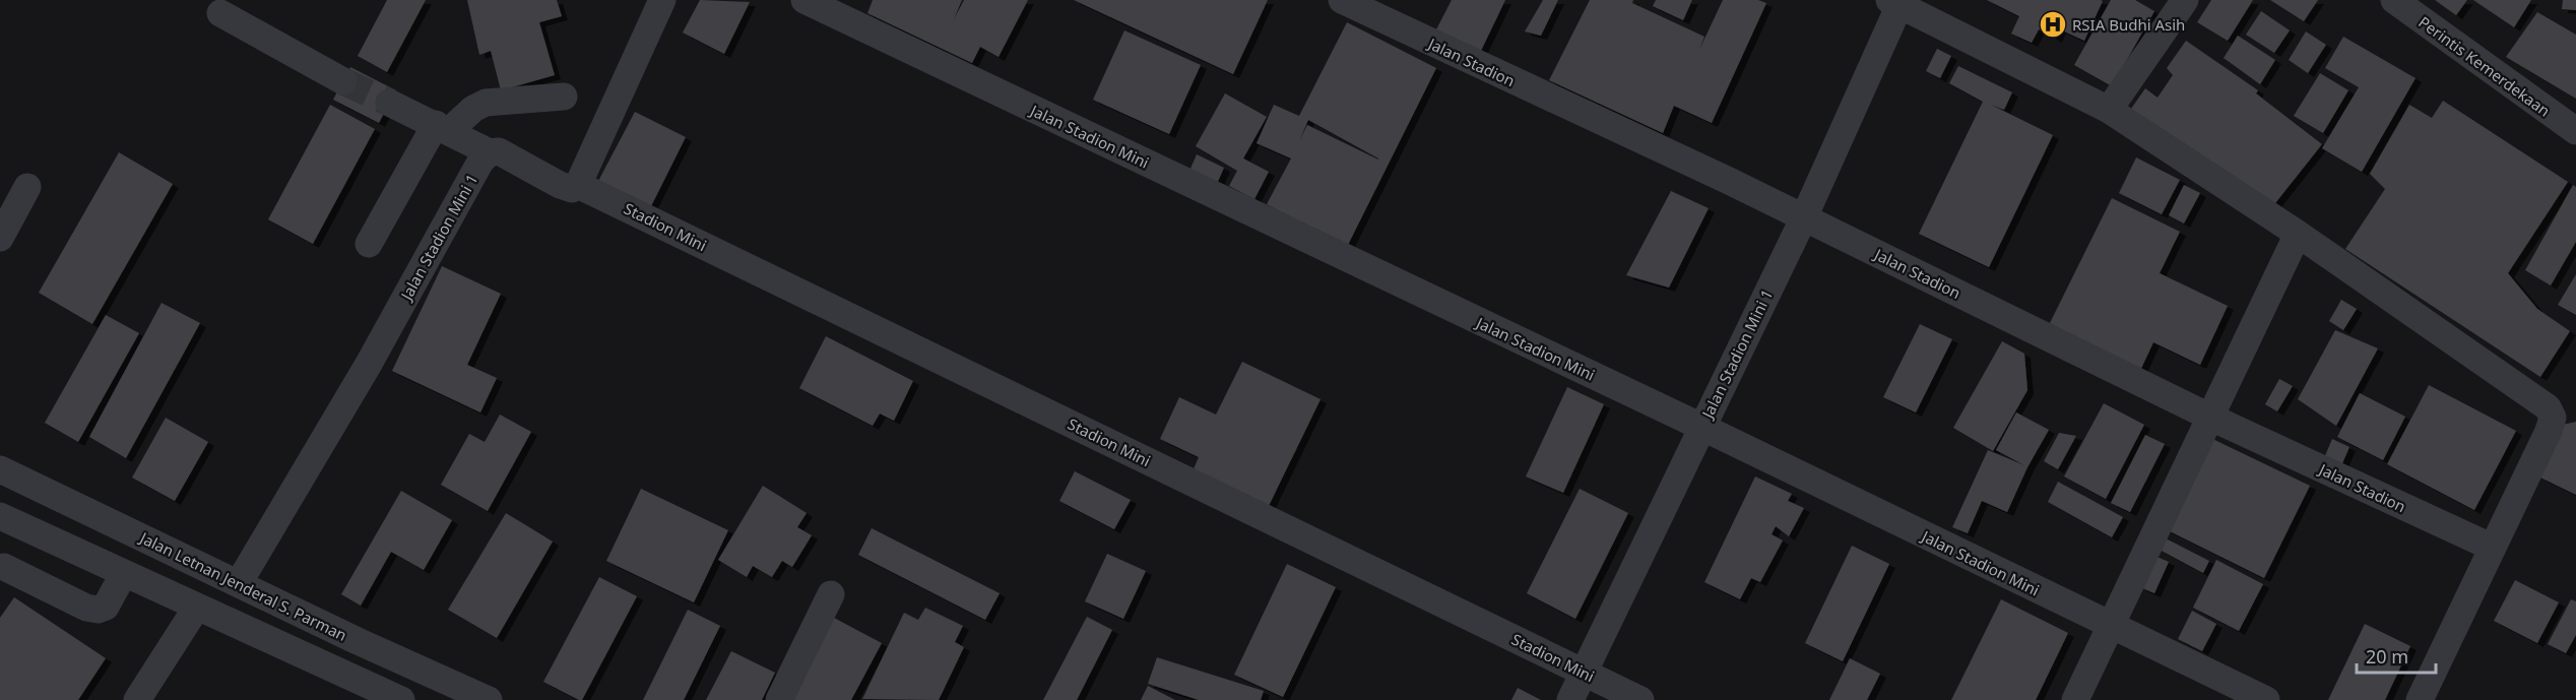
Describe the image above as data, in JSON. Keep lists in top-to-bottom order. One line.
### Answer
{"streets":{"street":["Jalan Stadion","Perintis Kemerdekaan","Jalan Stadion Mini","Stadion Mini","Jalan Stadion Mini 1","Jalan Letnan Jenderal S. Parman"]},"crossings":[["Jalan Stadion","Jalan Stadion Mini 1"],["Jalan Stadion Mini","Jalan Stadion Mini 1"],["Stadion Mini","Jalan Stadion Mini 1"],["Jalan Stadion Mini 1","Jalan Letnan Jenderal S. Parman"]],"places":{"hospital":["RSIA Budhi Asih"]},"scale_bar":"20 m"}
